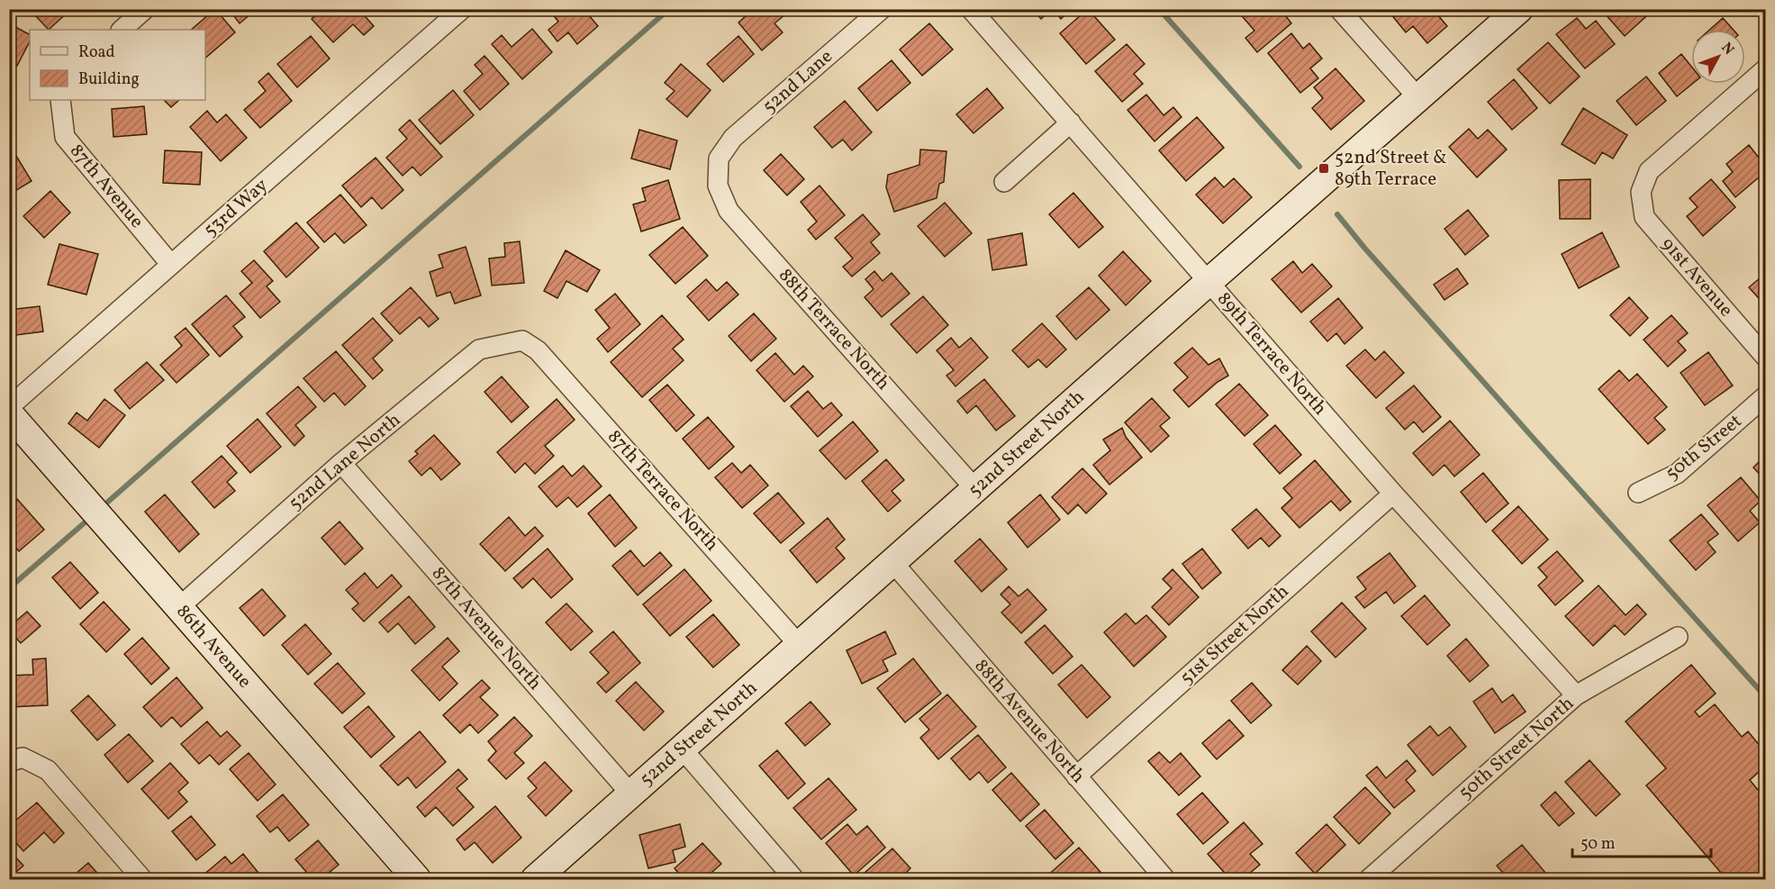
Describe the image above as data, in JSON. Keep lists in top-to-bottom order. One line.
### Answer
{"streets":{"street":["52nd Lane","87th Avenue","53rd Way","91st Avenue","88th Terrace North","89th Terrace North","52nd Street North","50th Street","52nd Lane North","87th Terrace North","87th Avenue North","51st Street North","86th Avenue","88th Avenue North","50th Street North"]},"crossings":[["52nd Lane","88th Terrace North"],["87th Avenue","53rd Way"],["88th Terrace North","52nd Street North"],["89th Terrace North","52nd Street North"],["89th Terrace North","51st Street North"],["89th Terrace North","50th Street North"],["52nd Street North","87th Terrace North"],["52nd Street North","87th Avenue North"],["52nd Street North","88th Avenue North"],["52nd Lane North","87th Terrace North"],["52nd Lane North","87th Avenue North"],["52nd Lane North","86th Avenue"],["51st Street North","88th Avenue North"]],"places":{"transit":["52nd Street & 89th Terrace"]},"legend":["Road","Building"],"scale_bar":"50 m","north":"top right"}
